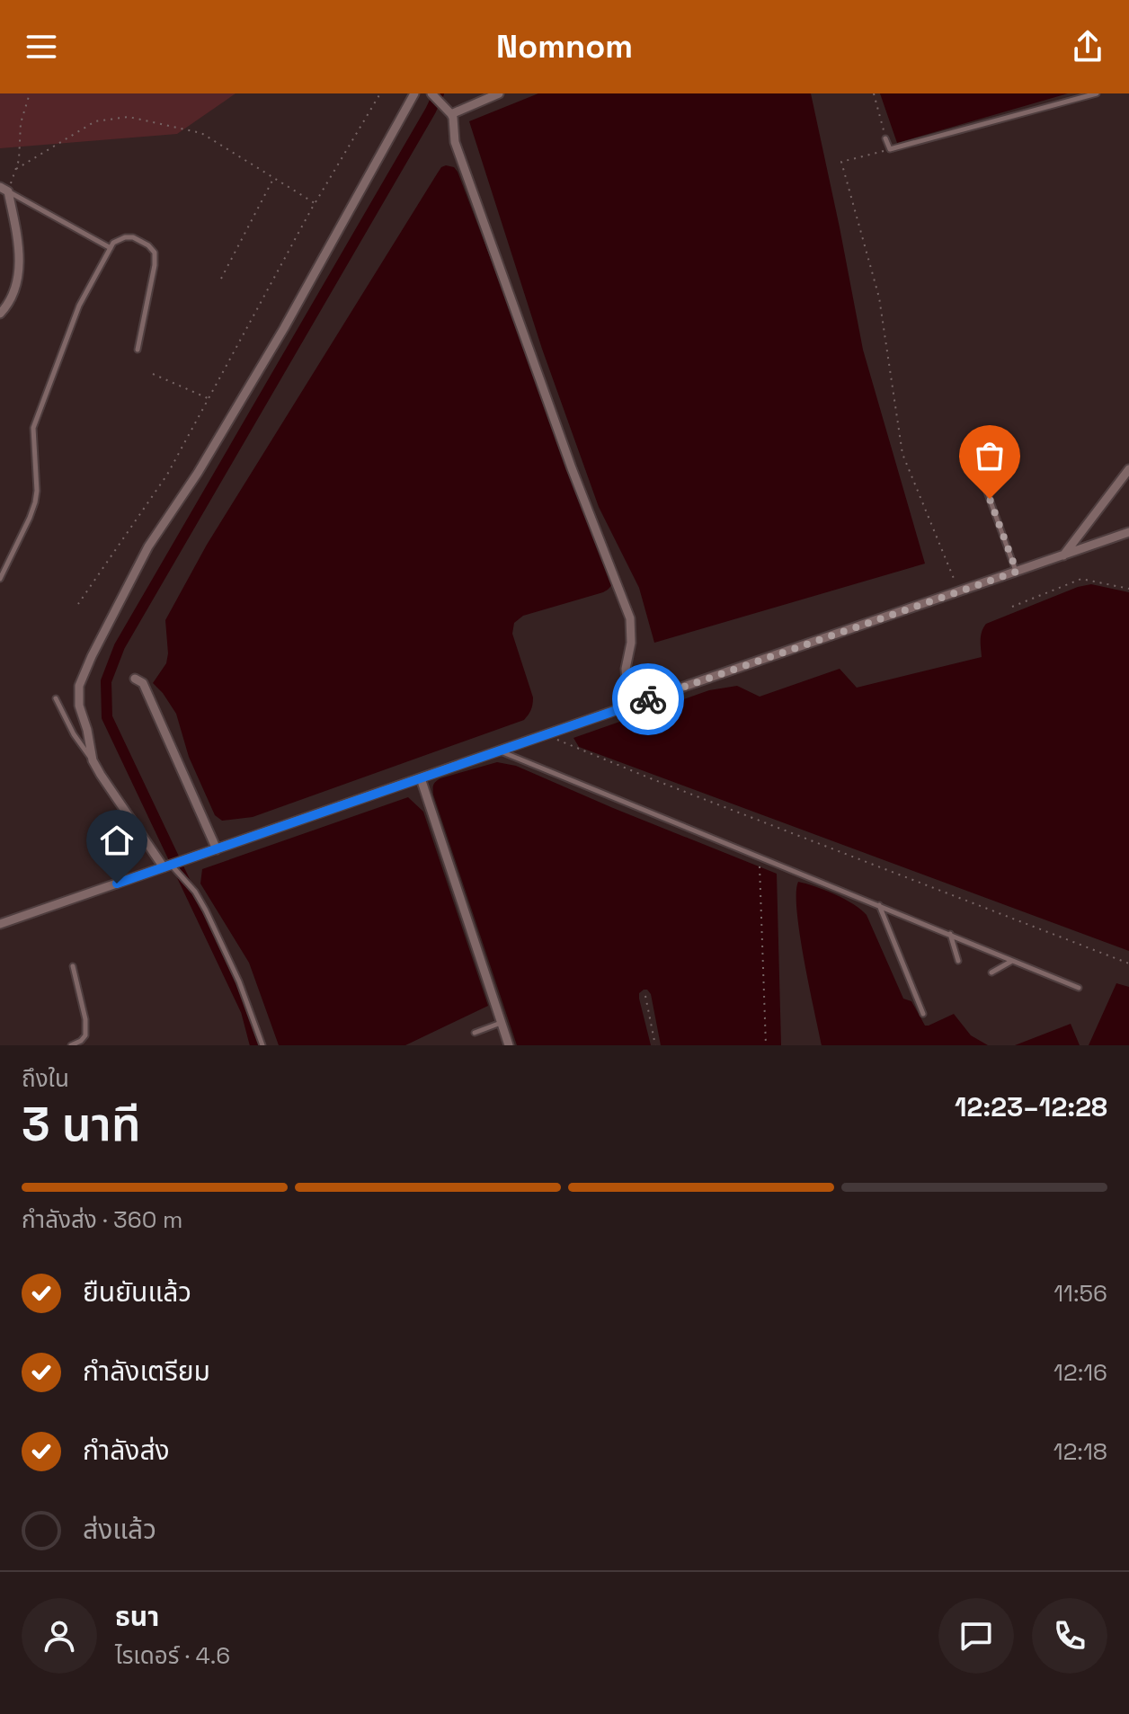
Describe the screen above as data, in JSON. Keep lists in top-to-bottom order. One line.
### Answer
{"page":{"header":"Nomnom","heading":["3 นาที","ถึงใน","12:23–12:28"],"panel":["ธนา","ไรเดอร์ · 4.6"],"bar":"กำลังส่ง · 360 m","list":[["ยืนยันแล้ว","11:56"],["กำลังเตรียม","12:16"],["กำลังส่ง","12:18"],"ส่งแล้ว"]}}
